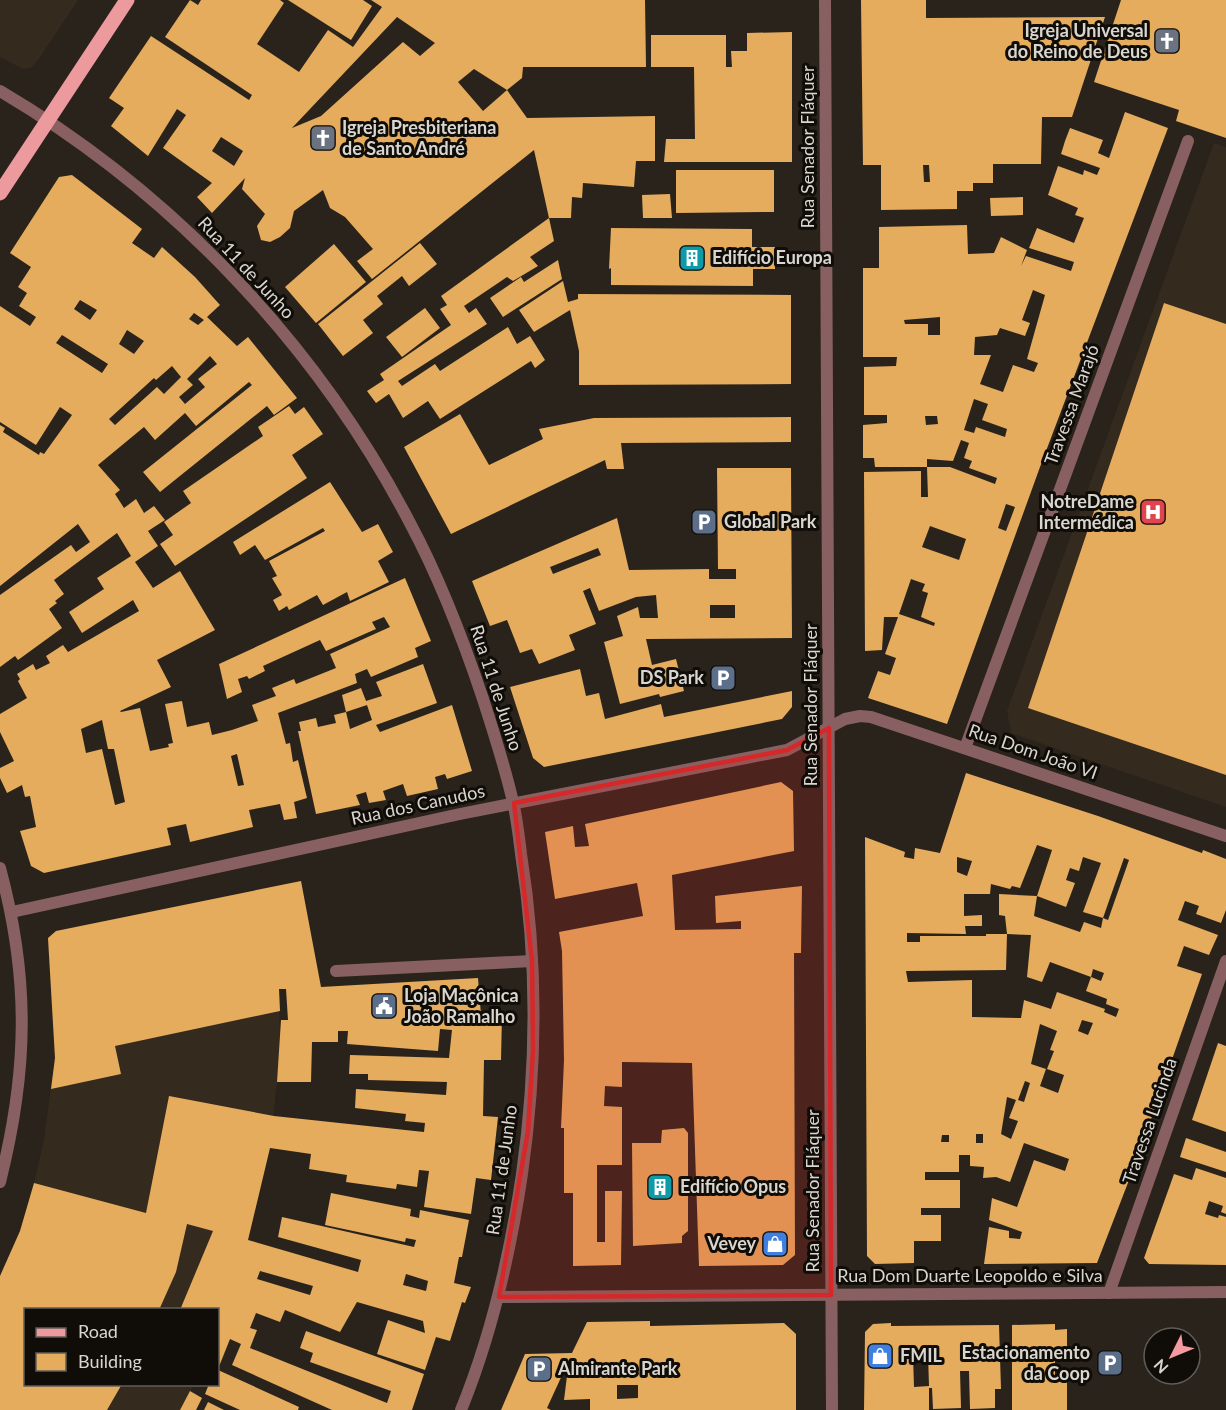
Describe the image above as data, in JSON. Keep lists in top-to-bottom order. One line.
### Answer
{"streets":{"street":["Rua Senador Fláquer","Rua 11 de Junho","Travessa Marajó","Rua Dom João VI","Rua dos Canudos","Travessa Lucinda","Rua Dom Duarte Leopoldo e Silva"]},"crossings":[["Rua Senador Fláquer","Rua Dom João VI"],["Rua Senador Fláquer","Rua dos Canudos"],["Rua Senador Fláquer","Rua Dom Duarte Leopoldo e Silva"],["Rua 11 de Junho","Rua dos Canudos"],["Rua 11 de Junho","Rua Dom Duarte Leopoldo e Silva"],["Travessa Marajó","Rua Dom João VI"],["Rua Dom João VI","Rua dos Canudos"],["Travessa Lucinda","Rua Dom Duarte Leopoldo e Silva"]],"places":{"church":["Igreja Universal do Reino de Deus","Igreja Presbiteriana de Santo André"],"building":["Edifício Europa","Edifício Opus"],"hospital":["NotreDame Intermédica"],"parking":["Global Park","DS Park","Estacionamento da Coop","Almirante Park"],"public building":["Loja Maçônica João Ramalho"],"shop":["Vevey","FMIL"]},"legend":["Road","Building"],"north":"bottom left"}
